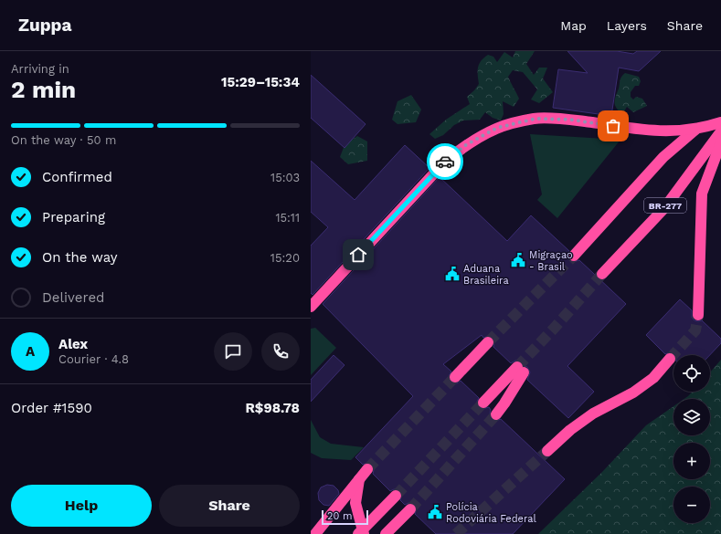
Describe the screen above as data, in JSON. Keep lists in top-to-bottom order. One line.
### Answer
{"streets":{"highway":["BR-277"]},"places":{"public building":["Migraçao - Brasil","Aduana Brasileira","Polícia Rodoviária Federal"]},"scale_bar":"20 m","page":{"header":"Zuppa","nav":["Map","Layers","Share"],"heading":["2 min","Arriving in","15:29–15:34"],"panel":["Alex","Courier · 4.8","Order #1590","R$98.78"],"bar":"On the way · 50 m","list":[["Confirmed","15:03"],["Preparing","15:11"],["On the way","15:20"],"Delivered"],"round":"A","map_buttons":["+","−"],"buttons":["Help","Share"],"scale":"20 m"}}
